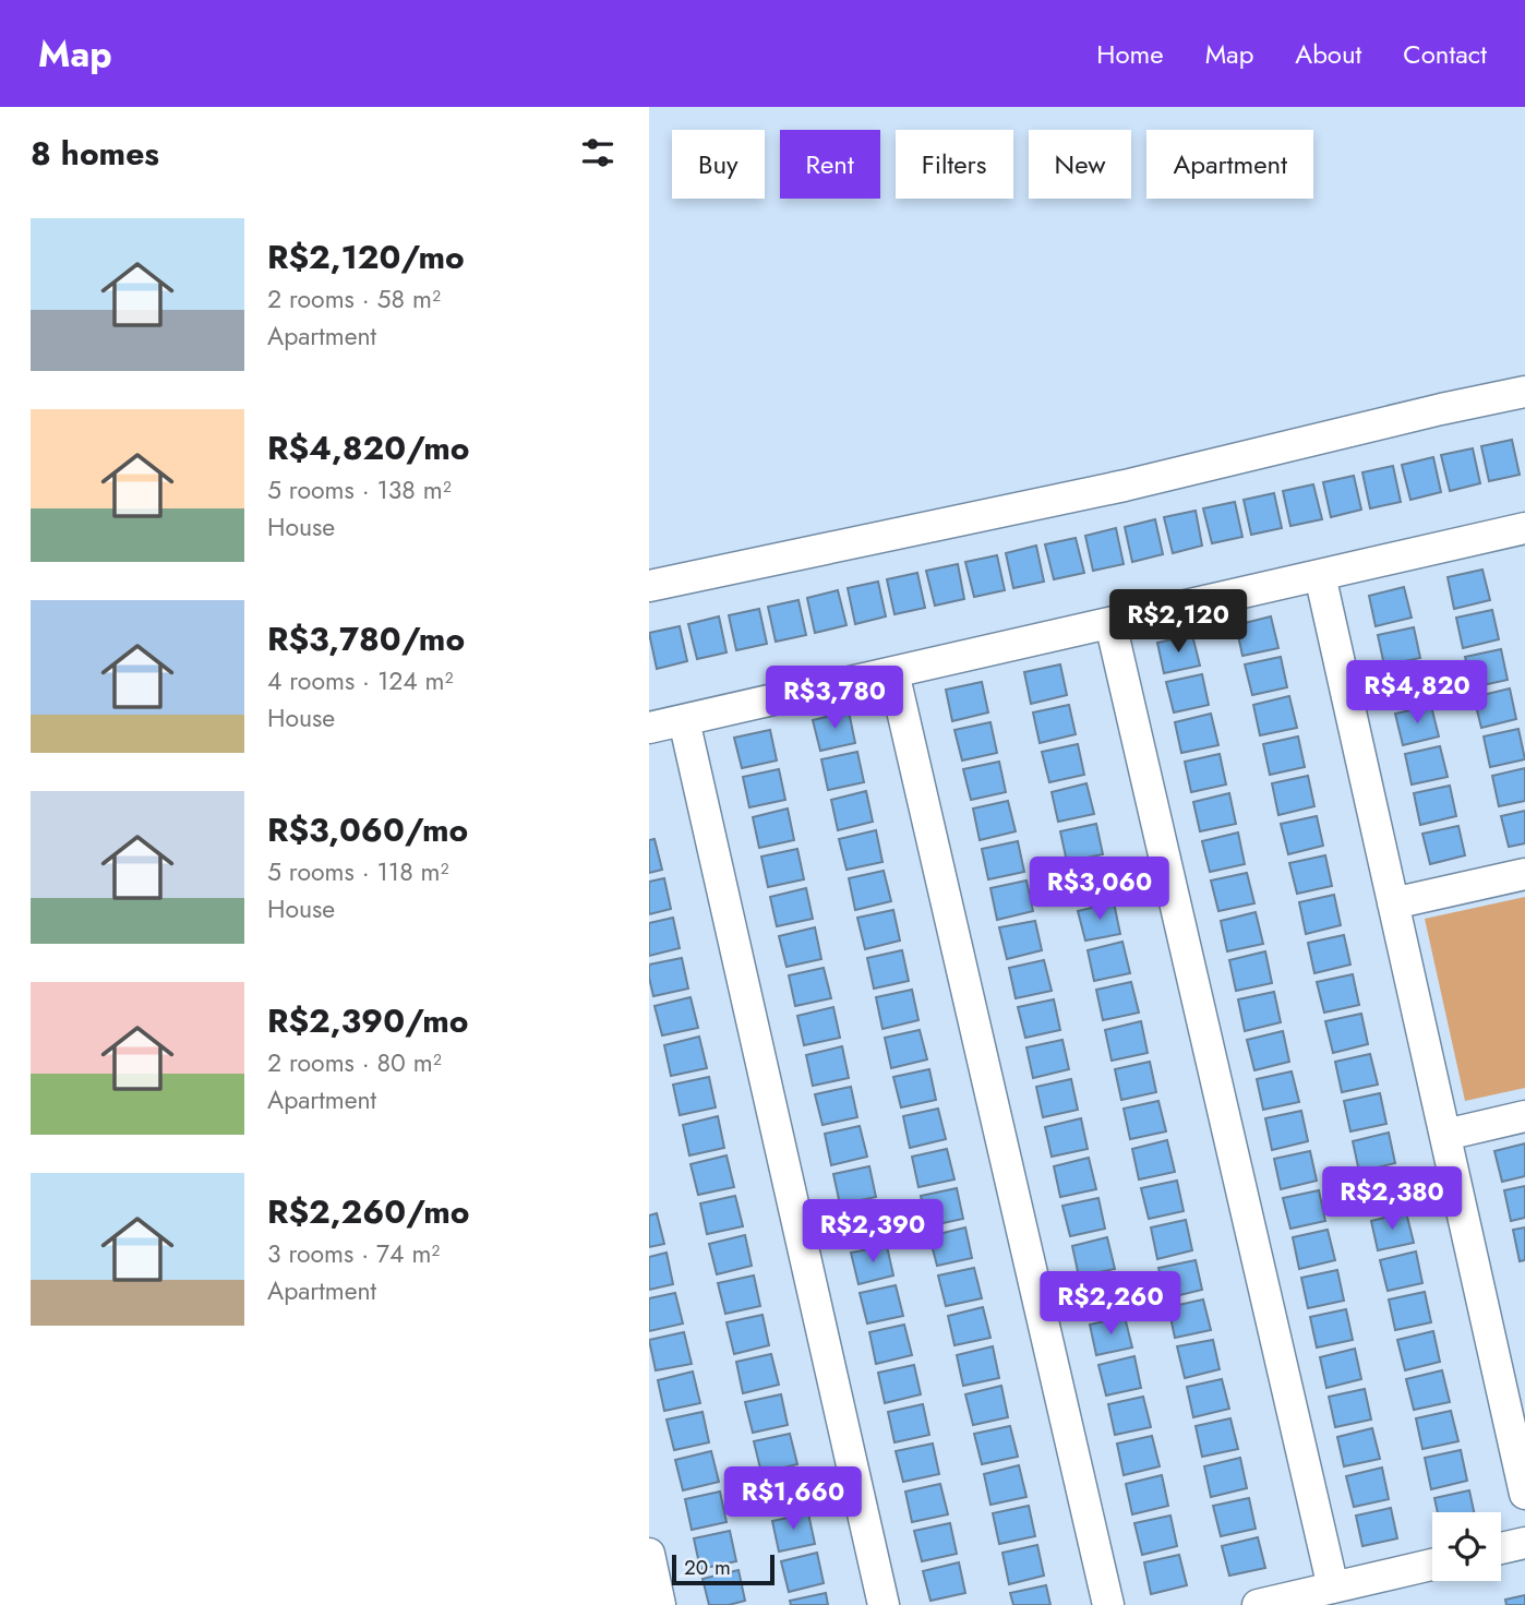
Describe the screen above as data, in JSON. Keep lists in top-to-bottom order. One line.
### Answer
{"scale_bar":"20 m","page":{"header":"Map","nav":["Home","Map","About","Contact"],"heading":"8 homes","chip":["Buy","Rent","Filters","New","Apartment"],"list":[{"name":"R$2,120/mo","note":"2 rooms · 58 m² · Apartment"},{"name":"R$4,820/mo","note":"5 rooms · 138 m² · House"},{"name":"R$3,780/mo","note":"4 rooms · 124 m² · House"},{"name":"R$3,060/mo","note":"5 rooms · 118 m² · House"},{"name":"R$2,390/mo","note":"2 rooms · 80 m² · Apartment"},{"name":"R$2,260/mo","note":"3 rooms · 74 m² · Apartment"}],"price":["R$2,120","R$4,820","R$3,780","R$3,060","R$2,380","R$2,390","R$2,260","R$1,660"],"scale":"20 m"}}
